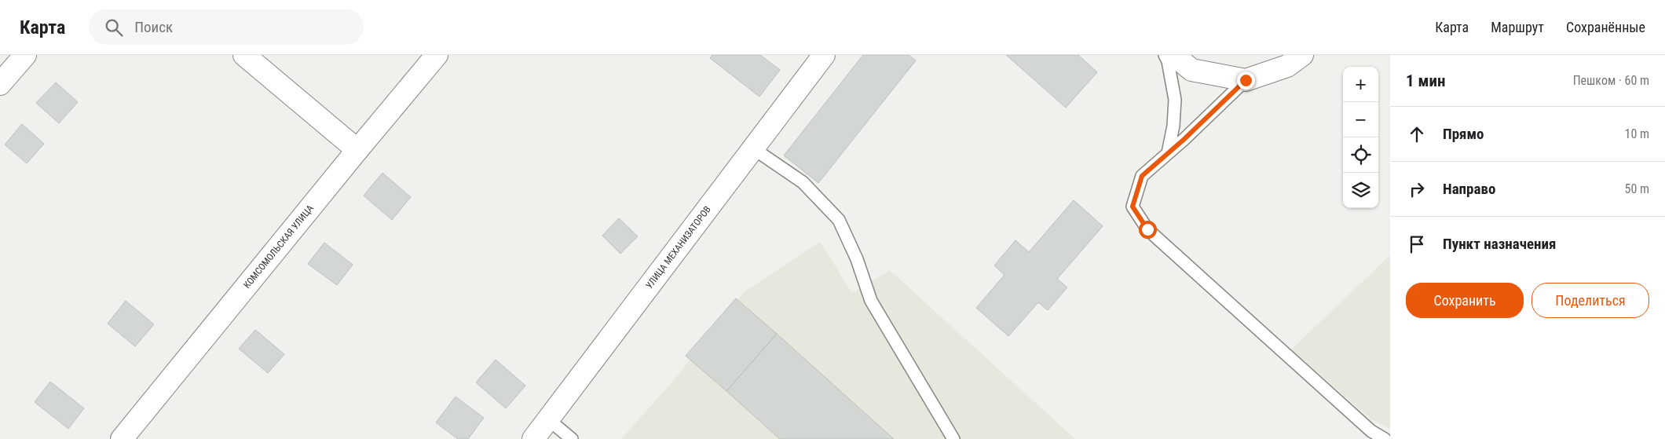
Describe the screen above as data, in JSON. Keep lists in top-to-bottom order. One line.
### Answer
{"streets":{"street":["КОМСОМОЛЬСКАЯ УЛИЦА","УЛИЦА МЕХАНИЗАТОРОВ"]},"page":{"header":"Карта","search":"Поиск","nav":["Карта","Маршрут","Сохранённые"],"heading":["1 мин","Пешком · 60 m"],"map_buttons":["+","−"],"list":[["Прямо","10 m"],["Направо","50 m"],"Пункт назначения"],"buttons":["Сохранить","Поделиться"]}}
